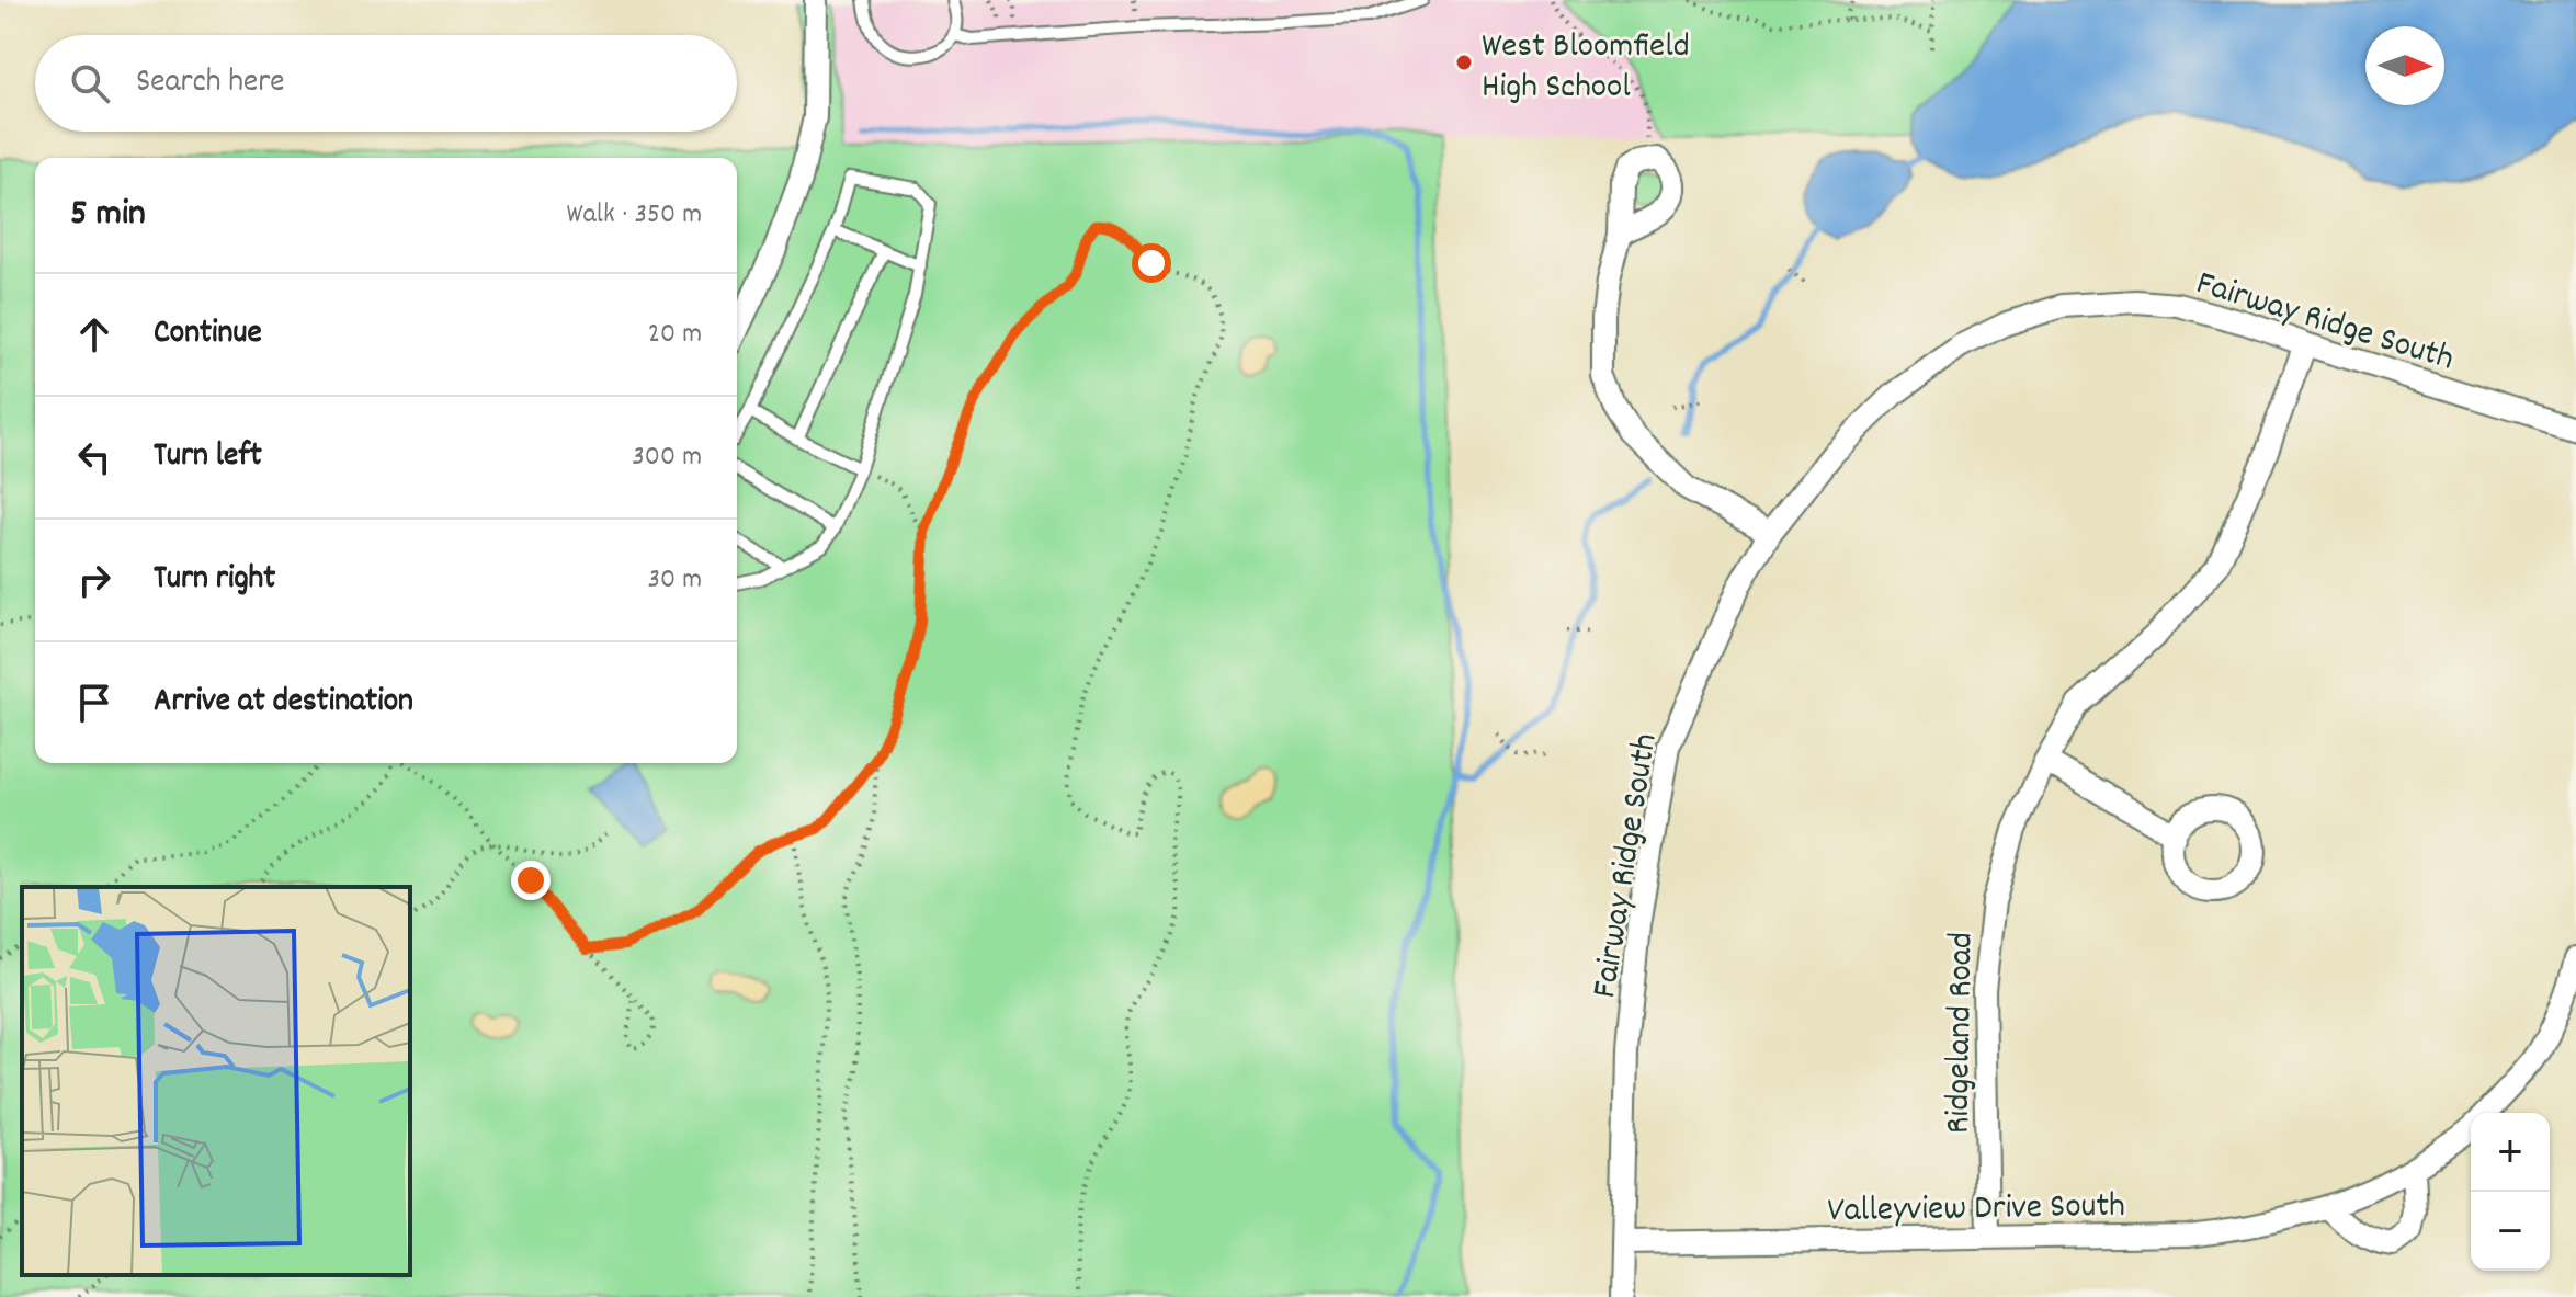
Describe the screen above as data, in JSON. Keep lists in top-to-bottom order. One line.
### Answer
{"streets":{"street":["Fairway Ridge South","Ridgeland Road","Valleyview Drive South"]},"crossings":[["Fairway Ridge South","Ridgeland Road"],["Fairway Ridge South","Valleyview Drive South"],["Ridgeland Road","Valleyview Drive South"]],"places":["West Bloomfield High School"],"north":"right","page":{"search":"Search here","heading":["5 min","Walk · 350 m"],"list":[["Continue","20 m"],["Turn left","300 m"],["Turn right","30 m"],"Arrive at destination"],"map_buttons":["+","−"]}}
